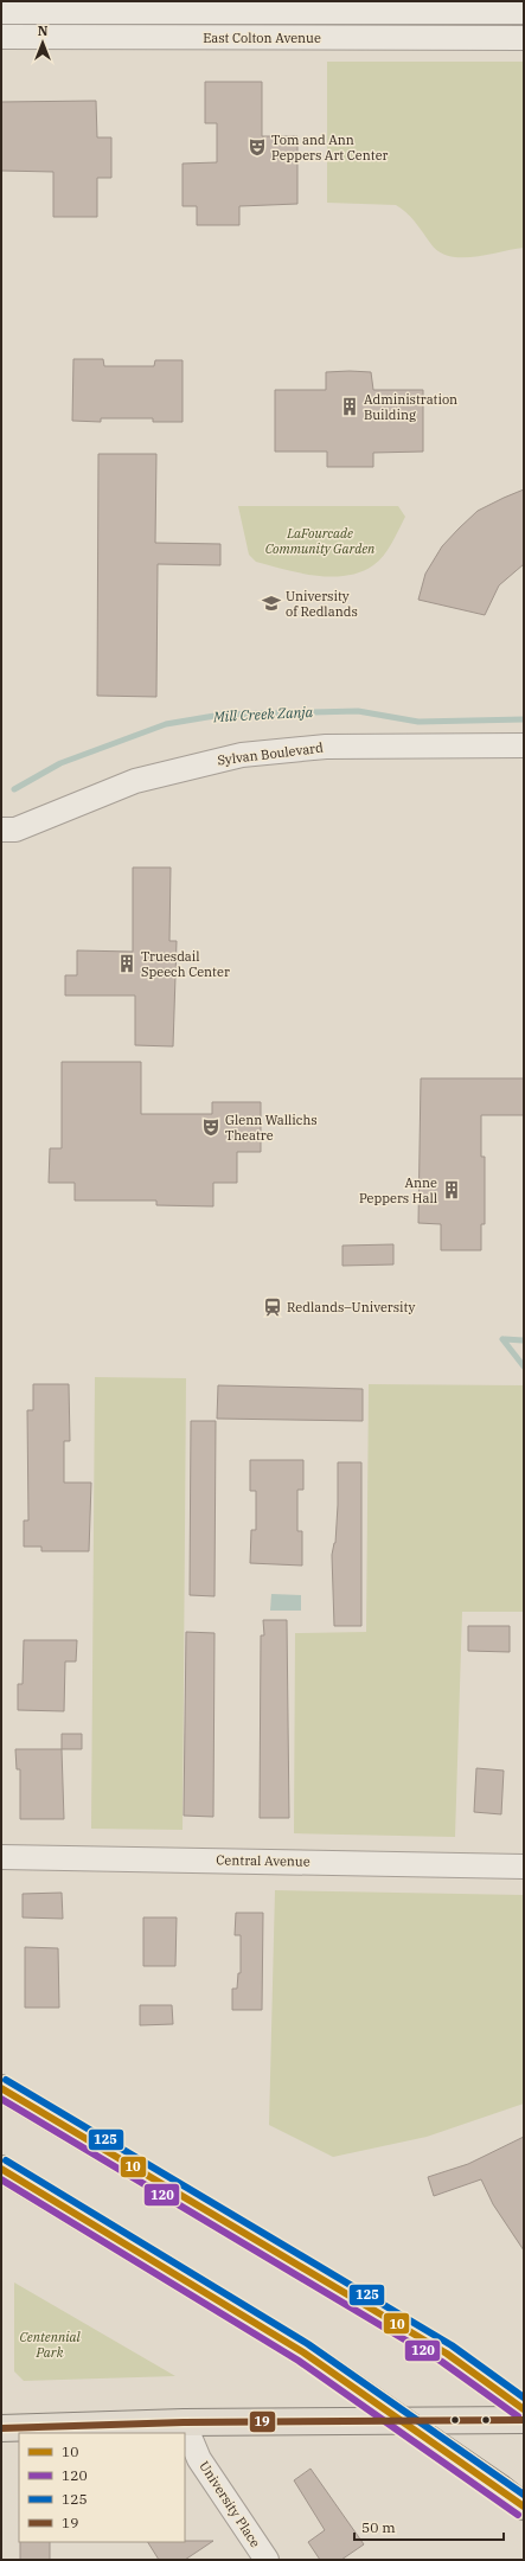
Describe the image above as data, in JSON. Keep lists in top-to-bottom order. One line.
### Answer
{"streets":{"street":["East Colton Avenue","Sylvan Boulevard","Central Avenue","University Place"]},"water":["Mill Creek Zanja"],"parks":["LaFourcade Community Garden","Centennial Park"],"places":{"theatre":["Tom and Ann Peppers Art Center","Glenn Wallichs Theatre"],"building":["Administration Building","Truesdail Speech Center","Anne Peppers Hall"],"school or university":["University of Redlands"],"station":["Redlands–University"]},"lines":["transit line 125","transit line 10","transit line 120","transit line 19"],"legend":["10","120","125","19"],"scale_bar":"50 m","north":"top"}
